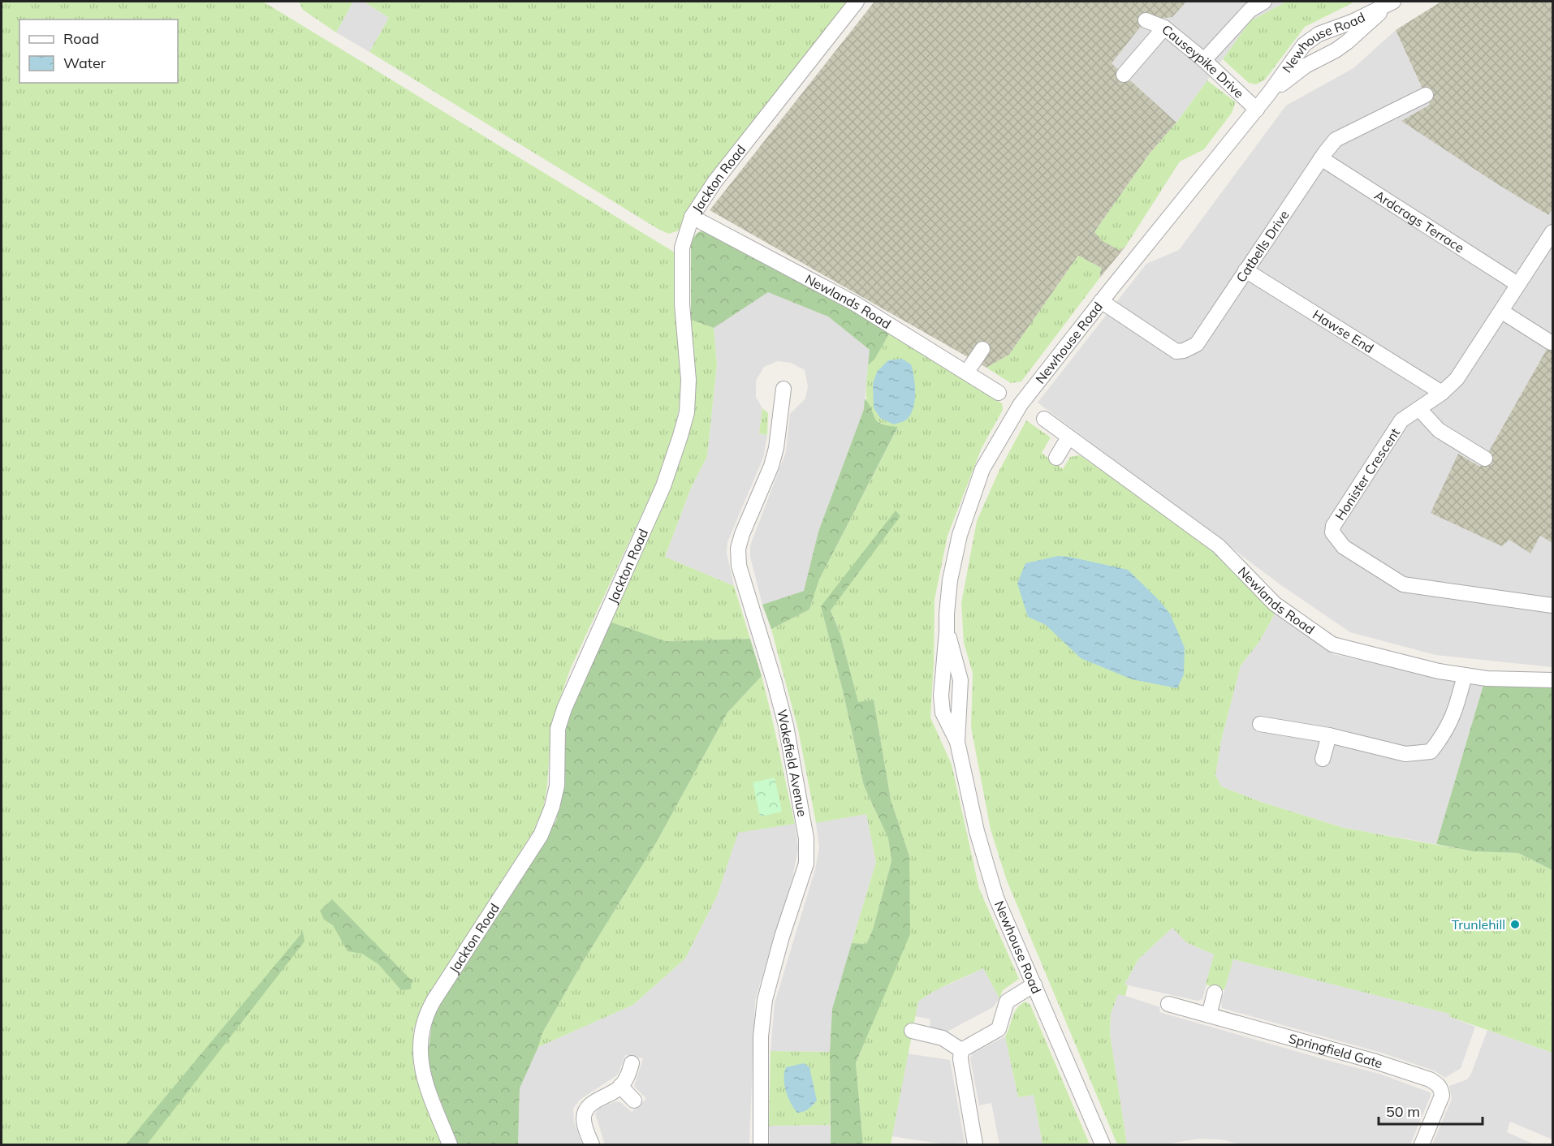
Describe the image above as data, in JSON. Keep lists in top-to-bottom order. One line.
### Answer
{"streets":{"street":["Newhouse Road","Causeypike Drive","Jackton Road","Ardcrags Terrace","Catbells Drive","Newlands Road","Hawse End","Honister Crescent","Wakefield Avenue","Springfield Gate"]},"crossings":[["Newhouse Road","Causeypike Drive"],["Newhouse Road","Catbells Drive"],["Jackton Road","Newlands Road"],["Ardcrags Terrace","Catbells Drive"],["Ardcrags Terrace","Honister Crescent"],["Catbells Drive","Hawse End"],["Hawse End","Honister Crescent"]],"places":["Trunlehill"],"legend":["Road","Water"],"scale_bar":"50 m"}
